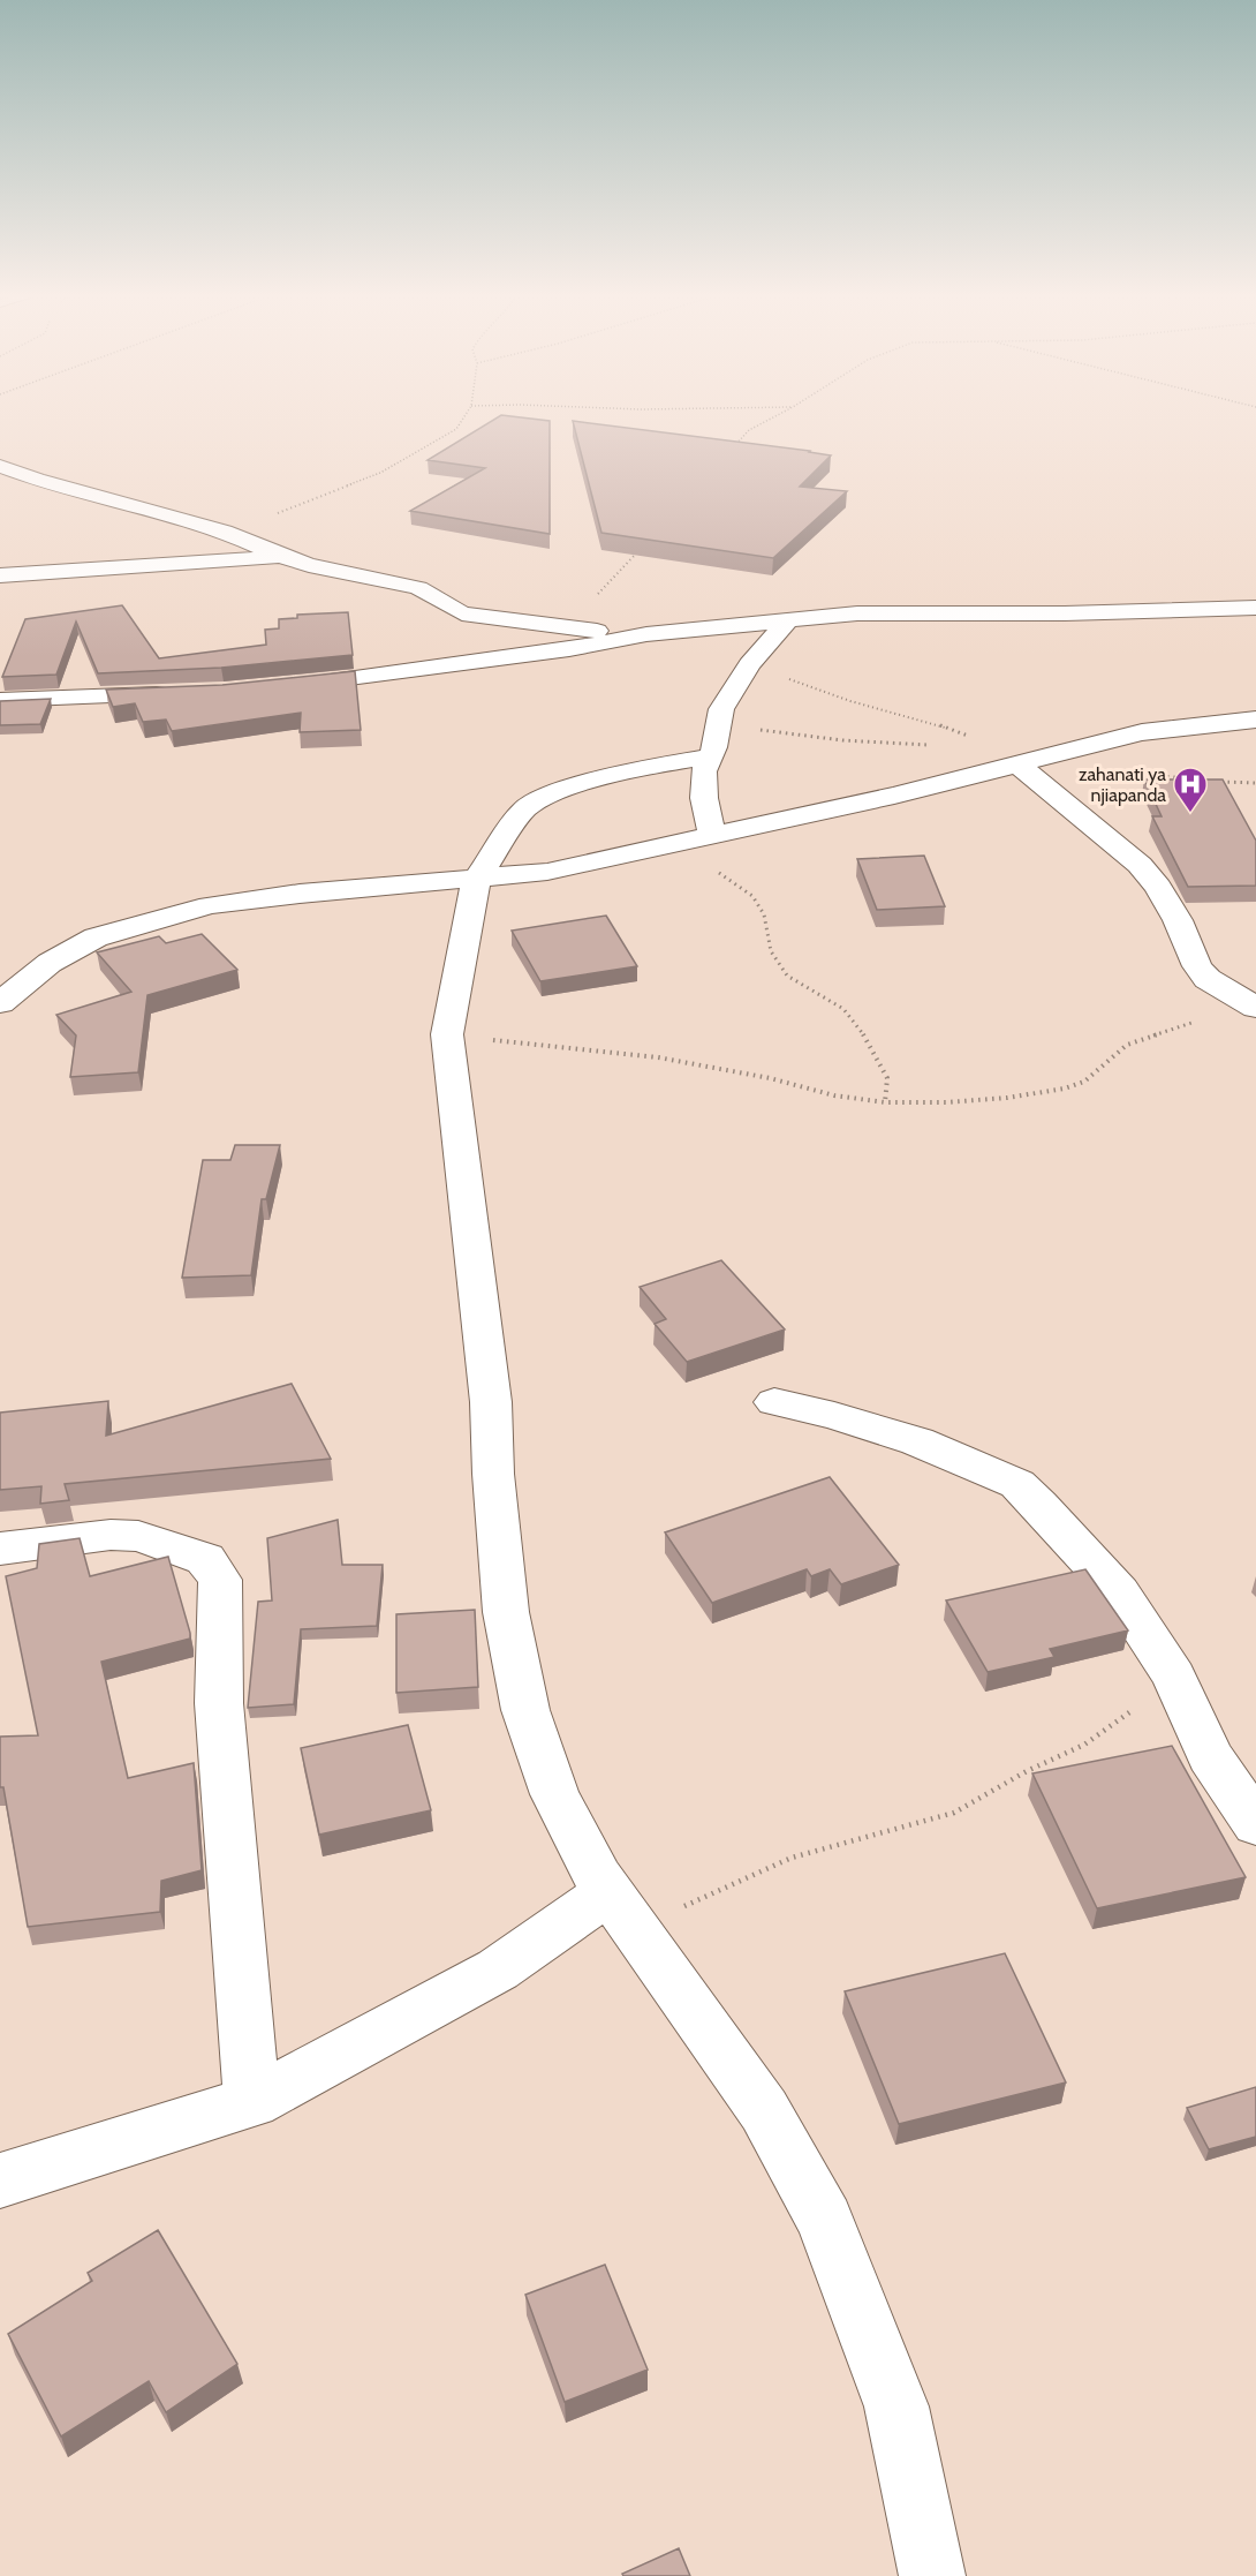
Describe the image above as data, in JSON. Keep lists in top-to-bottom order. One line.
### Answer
{"places":{"hospital":["zahanati ya njiapanda"]}}
